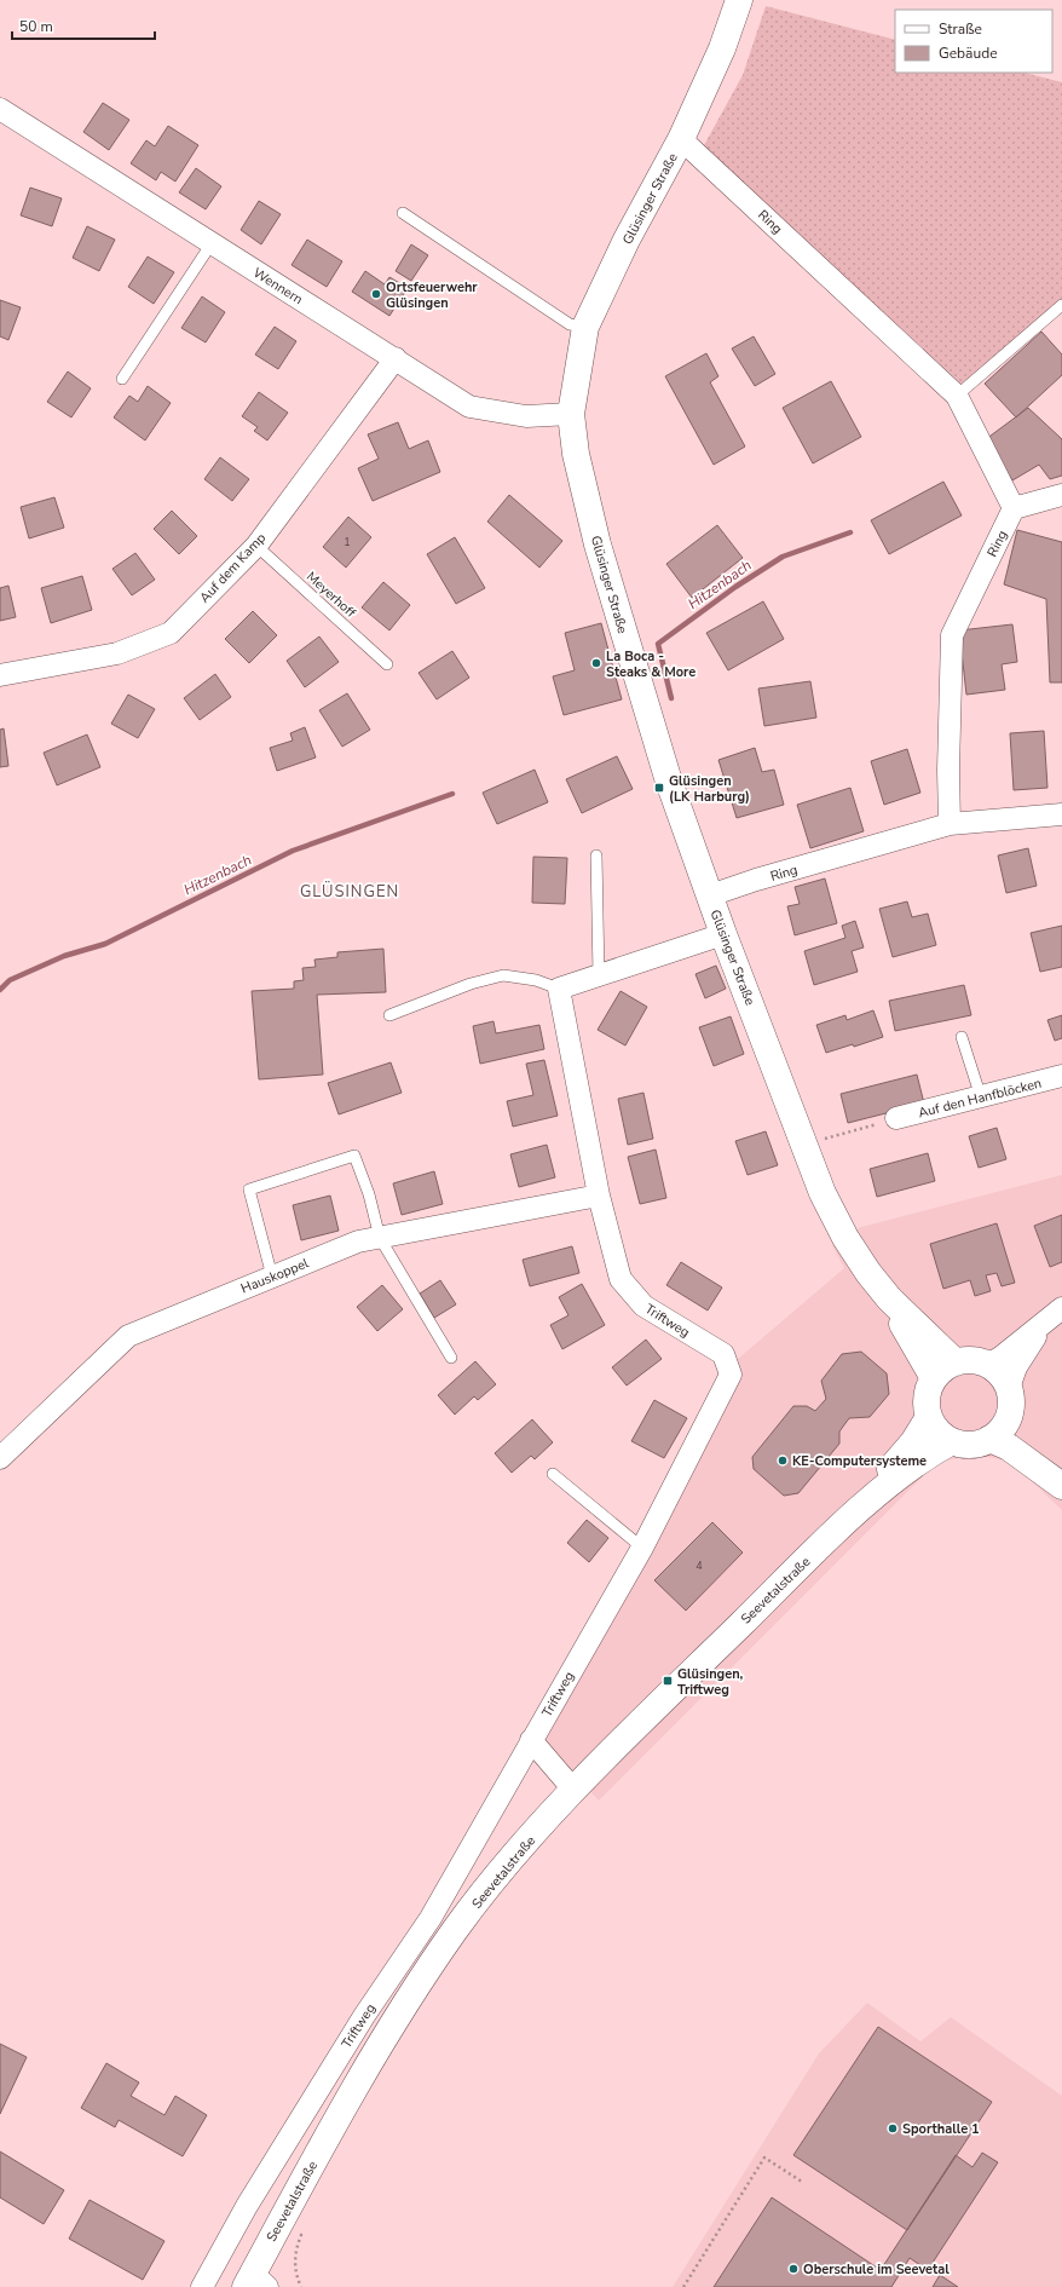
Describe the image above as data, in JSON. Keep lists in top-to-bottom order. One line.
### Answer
{"streets":{"main road":["Glüsinger Straße","Seevetalstraße"],"street":["Ring","Wennern","Auf dem Kamp","Auf den Hanfblöcken","Hauskoppel","Triftweg"],"lane":["Meyerhoff"]},"crossings":[["Glüsinger Straße","Ring"],["Glüsinger Straße","Wennern"],["Glüsinger Straße","Seevetalstraße"],["Wennern","Auf dem Kamp"],["Auf dem Kamp","Meyerhoff"],["Hauskoppel","Triftweg"]],"districts":["GLÜSINGEN"],"water":["Hitzenbach"],"places":{"other":["Ortsfeuerwehr Glüsingen","La Boca - Steaks & More","KE-Computersysteme","Sporthalle 1","Oberschule im Seevetal"],"transit":["Glüsingen (LK Harburg)","Glüsingen, Triftweg"]},"house_numbers":["1","4"],"legend":["Straße","Gebäude"],"scale_bar":"50 m"}
